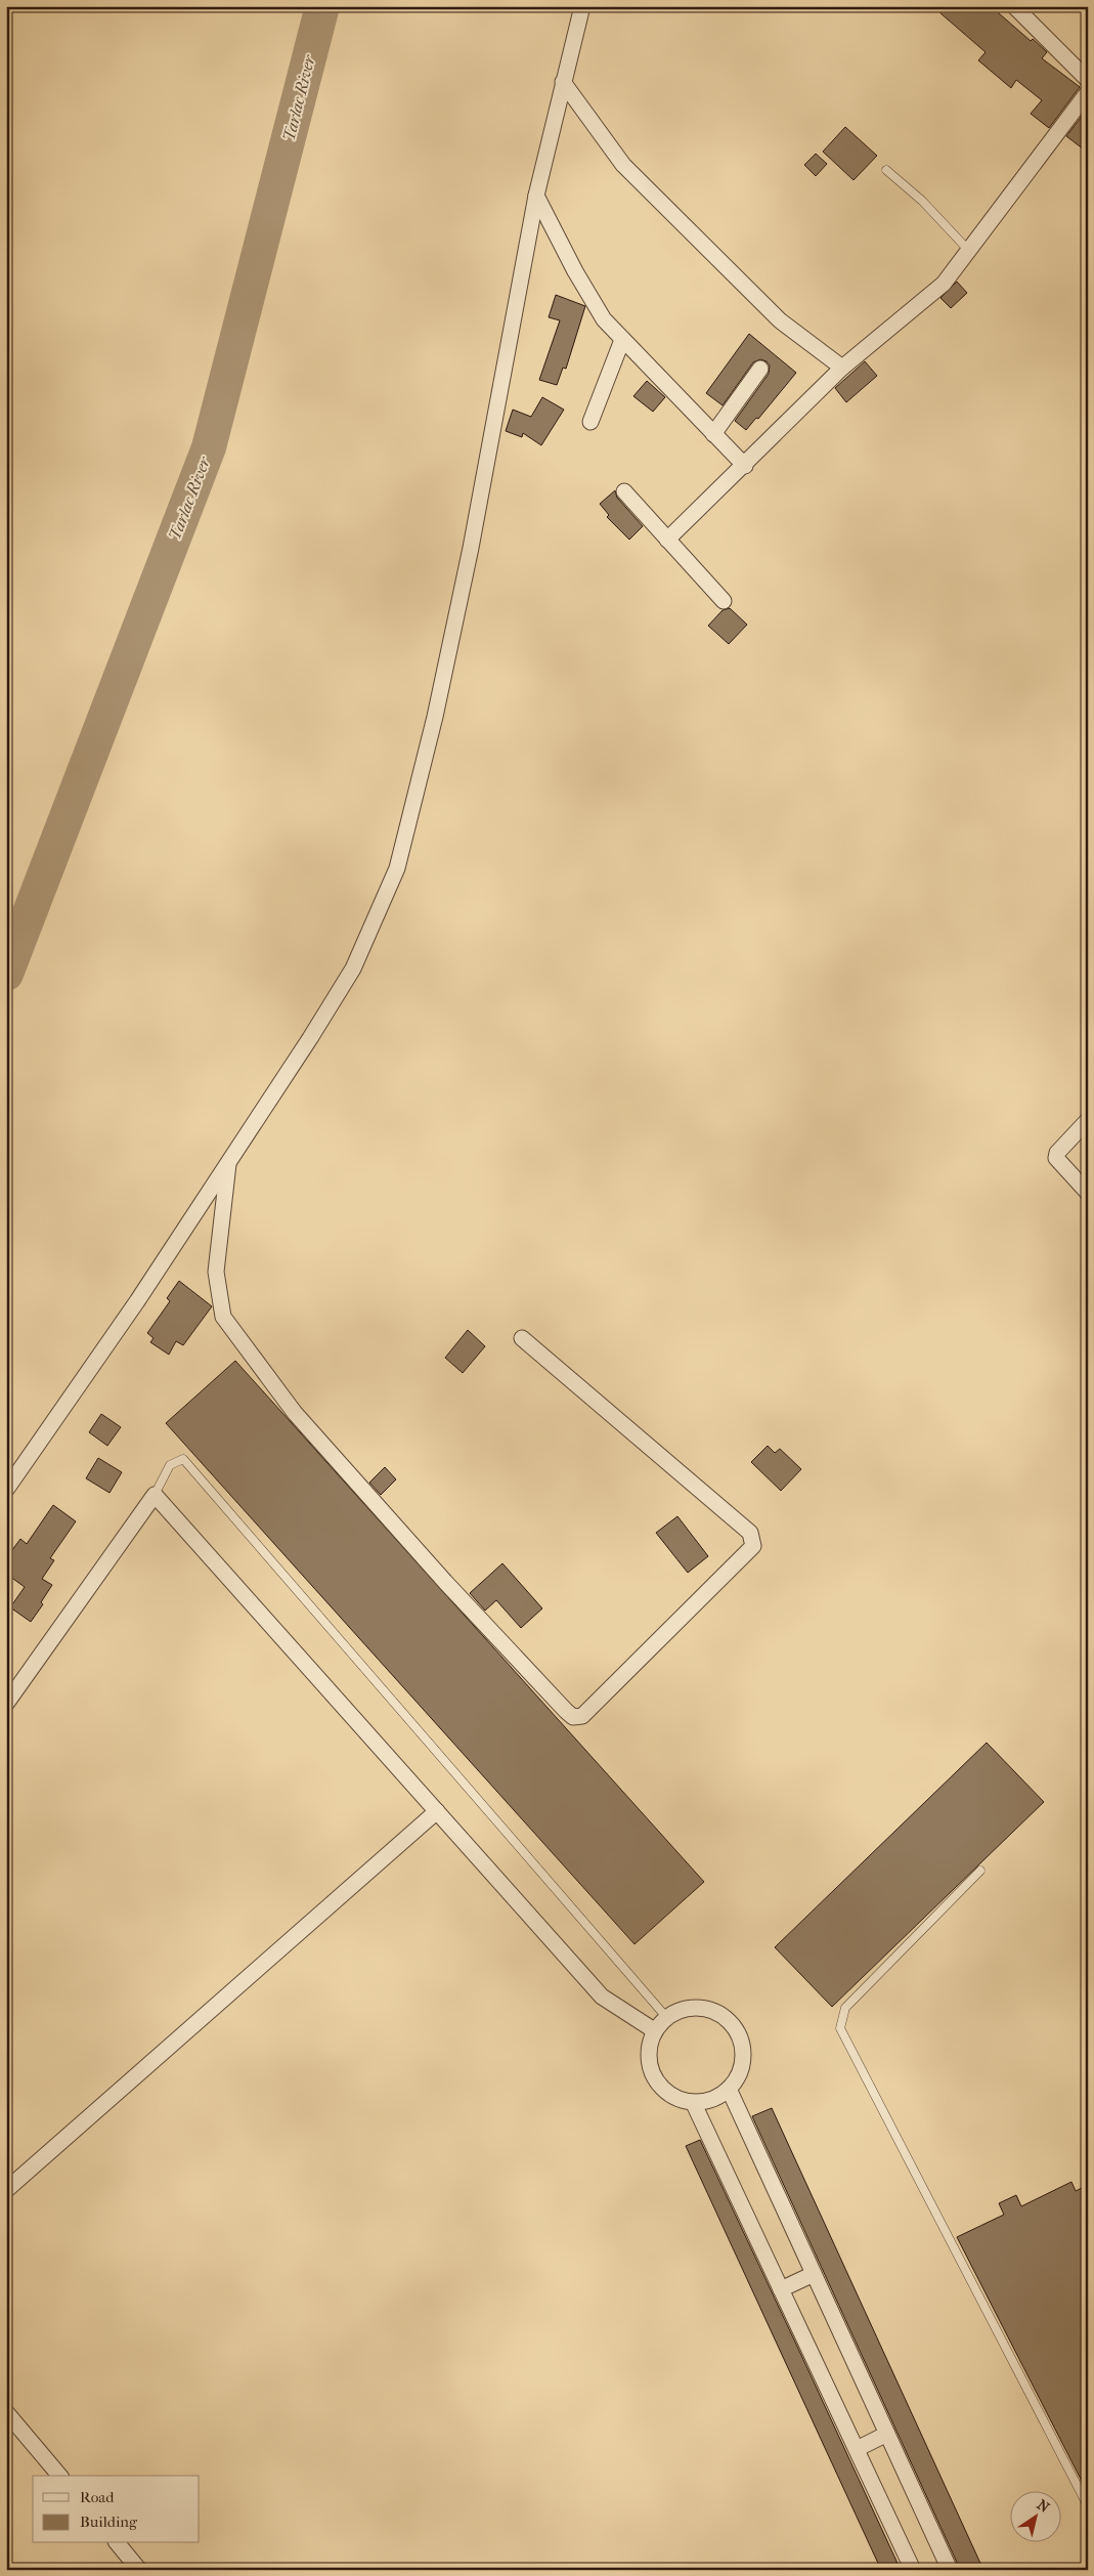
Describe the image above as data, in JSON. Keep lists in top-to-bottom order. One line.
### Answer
{"water":["Tarlac River"],"legend":["Road","Building"],"north":"top right"}
